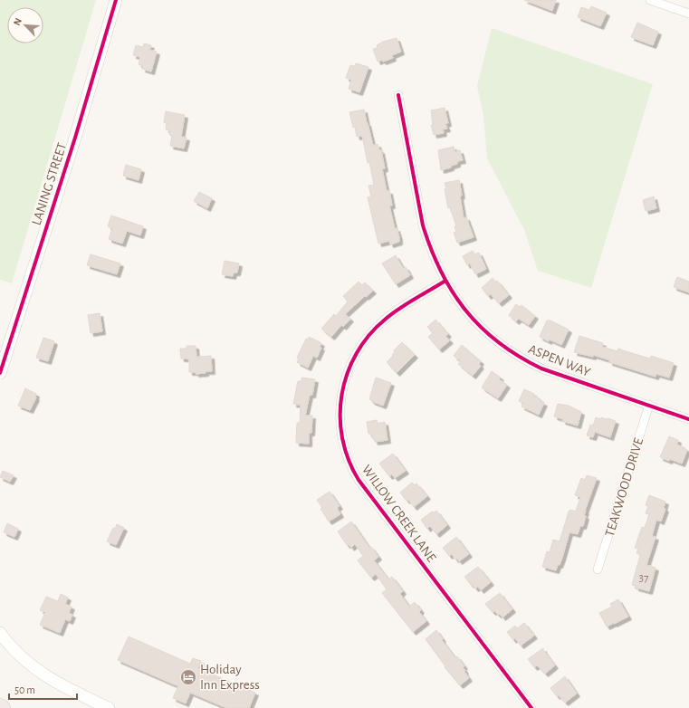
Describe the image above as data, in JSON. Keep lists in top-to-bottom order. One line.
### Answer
{"streets":{"street":["LANING STREET","ASPEN WAY","TEAKWOOD DRIVE","WILLOW CREEK LANE"]},"crossings":[["ASPEN WAY","TEAKWOOD DRIVE"],["ASPEN WAY","WILLOW CREEK LANE"]],"places":{"hotel":["Holiday Inn Express"]},"house_numbers":["37"],"scale_bar":"50 m","north":"top left"}
